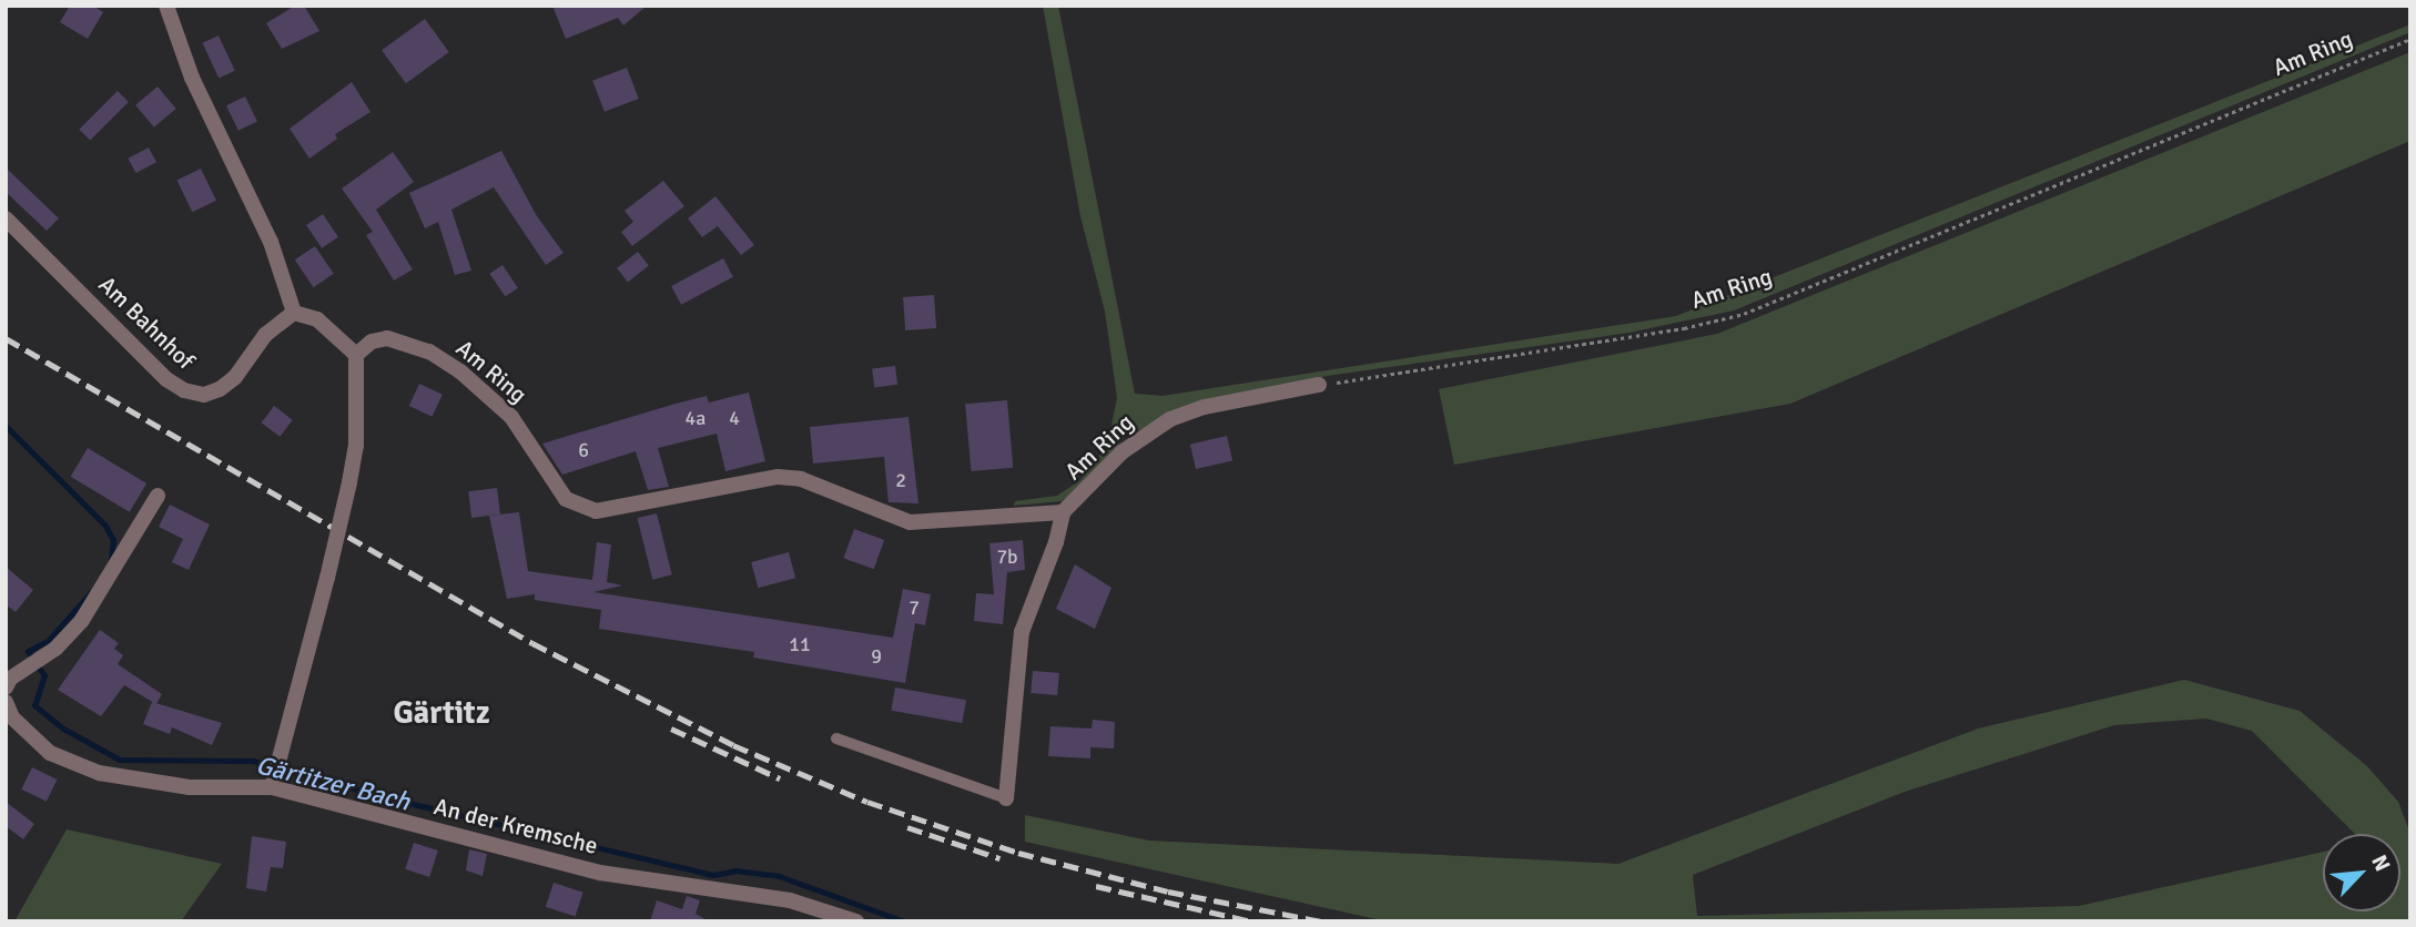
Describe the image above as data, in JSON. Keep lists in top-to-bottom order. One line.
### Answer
{"streets":{"street":["Am Ring","Am Bahnhof","An der Kremsche"]},"districts":["Gärtitz"],"water":["Gärtitzer Bach"],"house_numbers":["4a","4","6","2","7b","7","11","9"],"north":"top right"}
